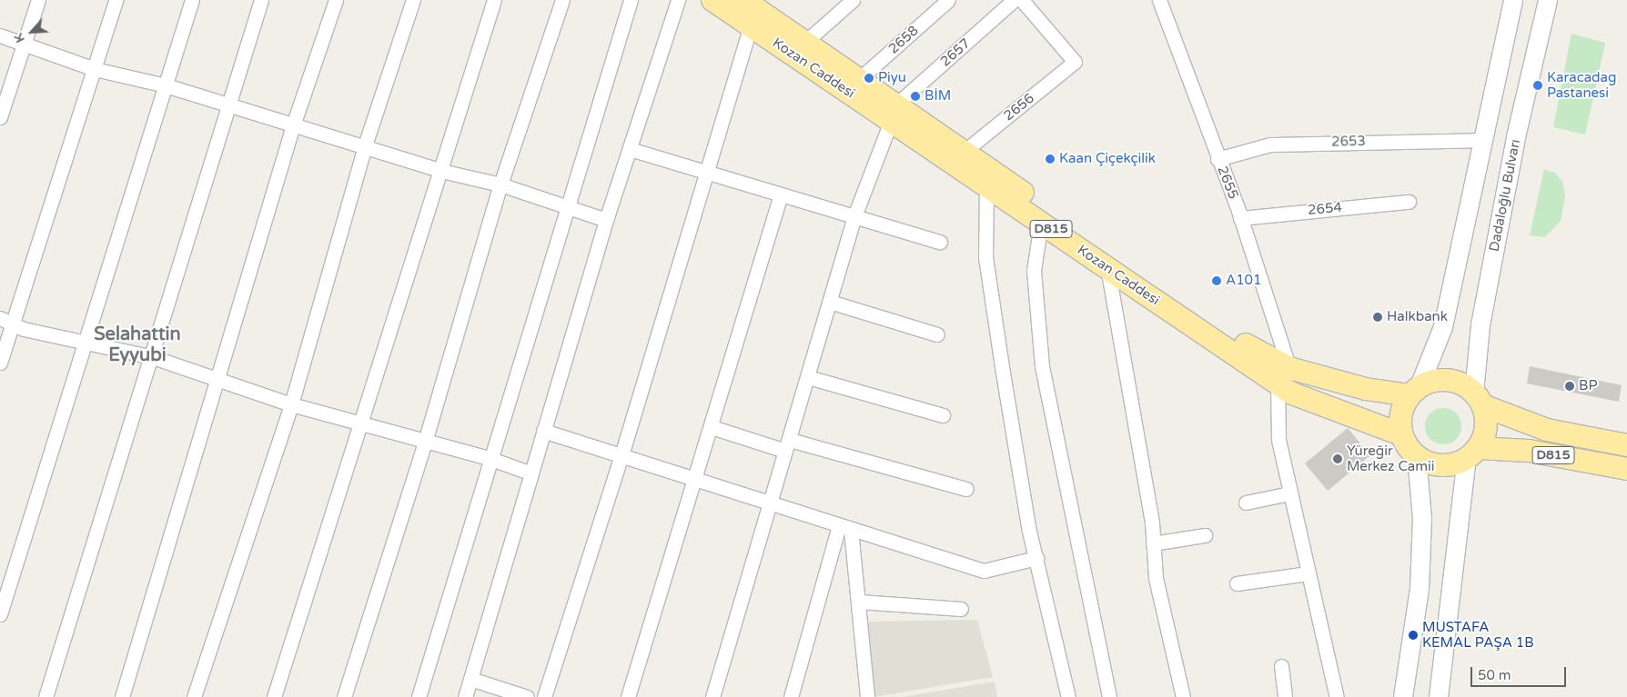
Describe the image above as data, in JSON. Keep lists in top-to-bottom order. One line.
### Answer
{"streets":{"highway":["Kozan Caddesi","D815"],"main road":["Dadaloğlu Bulvarı"],"street":["2658","2657","2656","2653","2655","2654"]},"crossings":[["2658","Kozan Caddesi"],["2657","Kozan Caddesi"],["Kozan Caddesi","2656"],["Kozan Caddesi","2655"],["Kozan Caddesi","Dadaloğlu Bulvarı"],["Kozan Caddesi","D815"],["2653","2655"],["2655","2654"],["Dadaloğlu Bulvarı","D815"]],"districts":["Selahattin Eyyubi"],"places":["Piyu","Karacadag Pastanesi","BİM","Kaan Çiçekçilik","A101","Halkbank","BP","Yüreğir Merkez Camii","MUSTAFA KEMAL PAŞA 1B"],"scale_bar":"50 m","north":"bottom left"}
